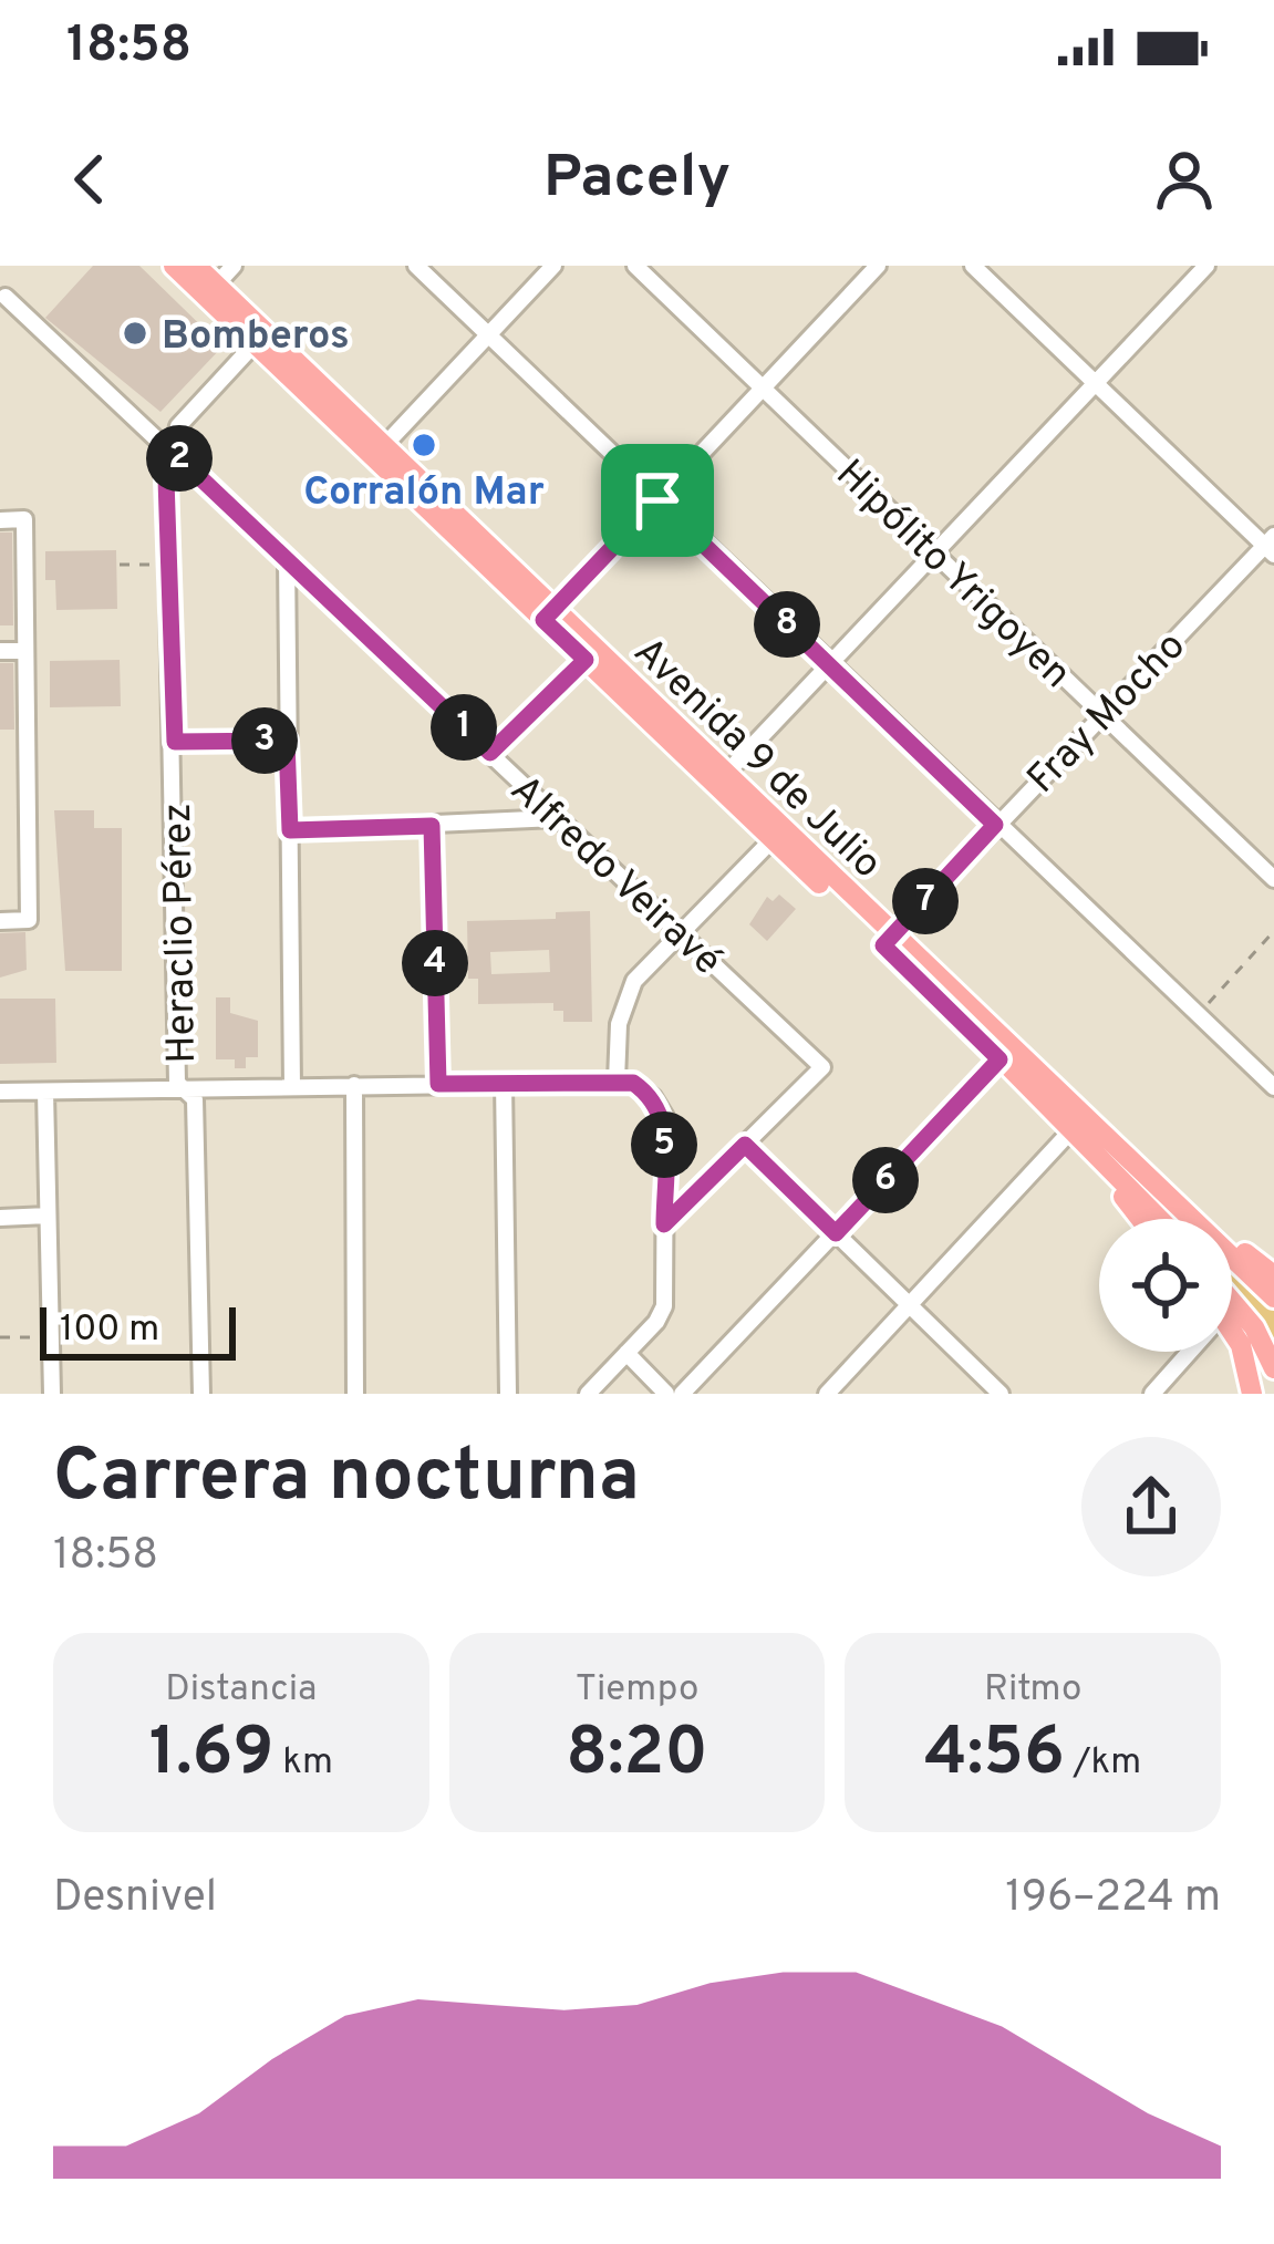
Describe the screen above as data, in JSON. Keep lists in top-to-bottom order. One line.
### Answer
{"streets":{"main road":["Avenida 9 de Julio"],"street":["Hipólito Yrigoyen","Fray Mocho","Alfredo Veiravé","Heraclio Pérez"]},"crossings":[["Hipólito Yrigoyen","Fray Mocho"],["Fray Mocho","Avenida 9 de Julio"],["Avenida 9 de Julio","Heraclio Pérez"],["Alfredo Veiravé","Heraclio Pérez"]],"places":["Bomberos","Corralón Mar"],"scale_bar":"100 m","page":{"status":"18:58","header":"Pacely","pins":["2","8","1","3","7","4","5","6"],"scale":"100 m","heading":["Carrera nocturna","18:58"],"stats":[["Distancia","1.69 km"],["Tiempo","8:20"],["Ritmo","4:56 /km"]],"chart":["Desnivel","196–224 m"]}}
